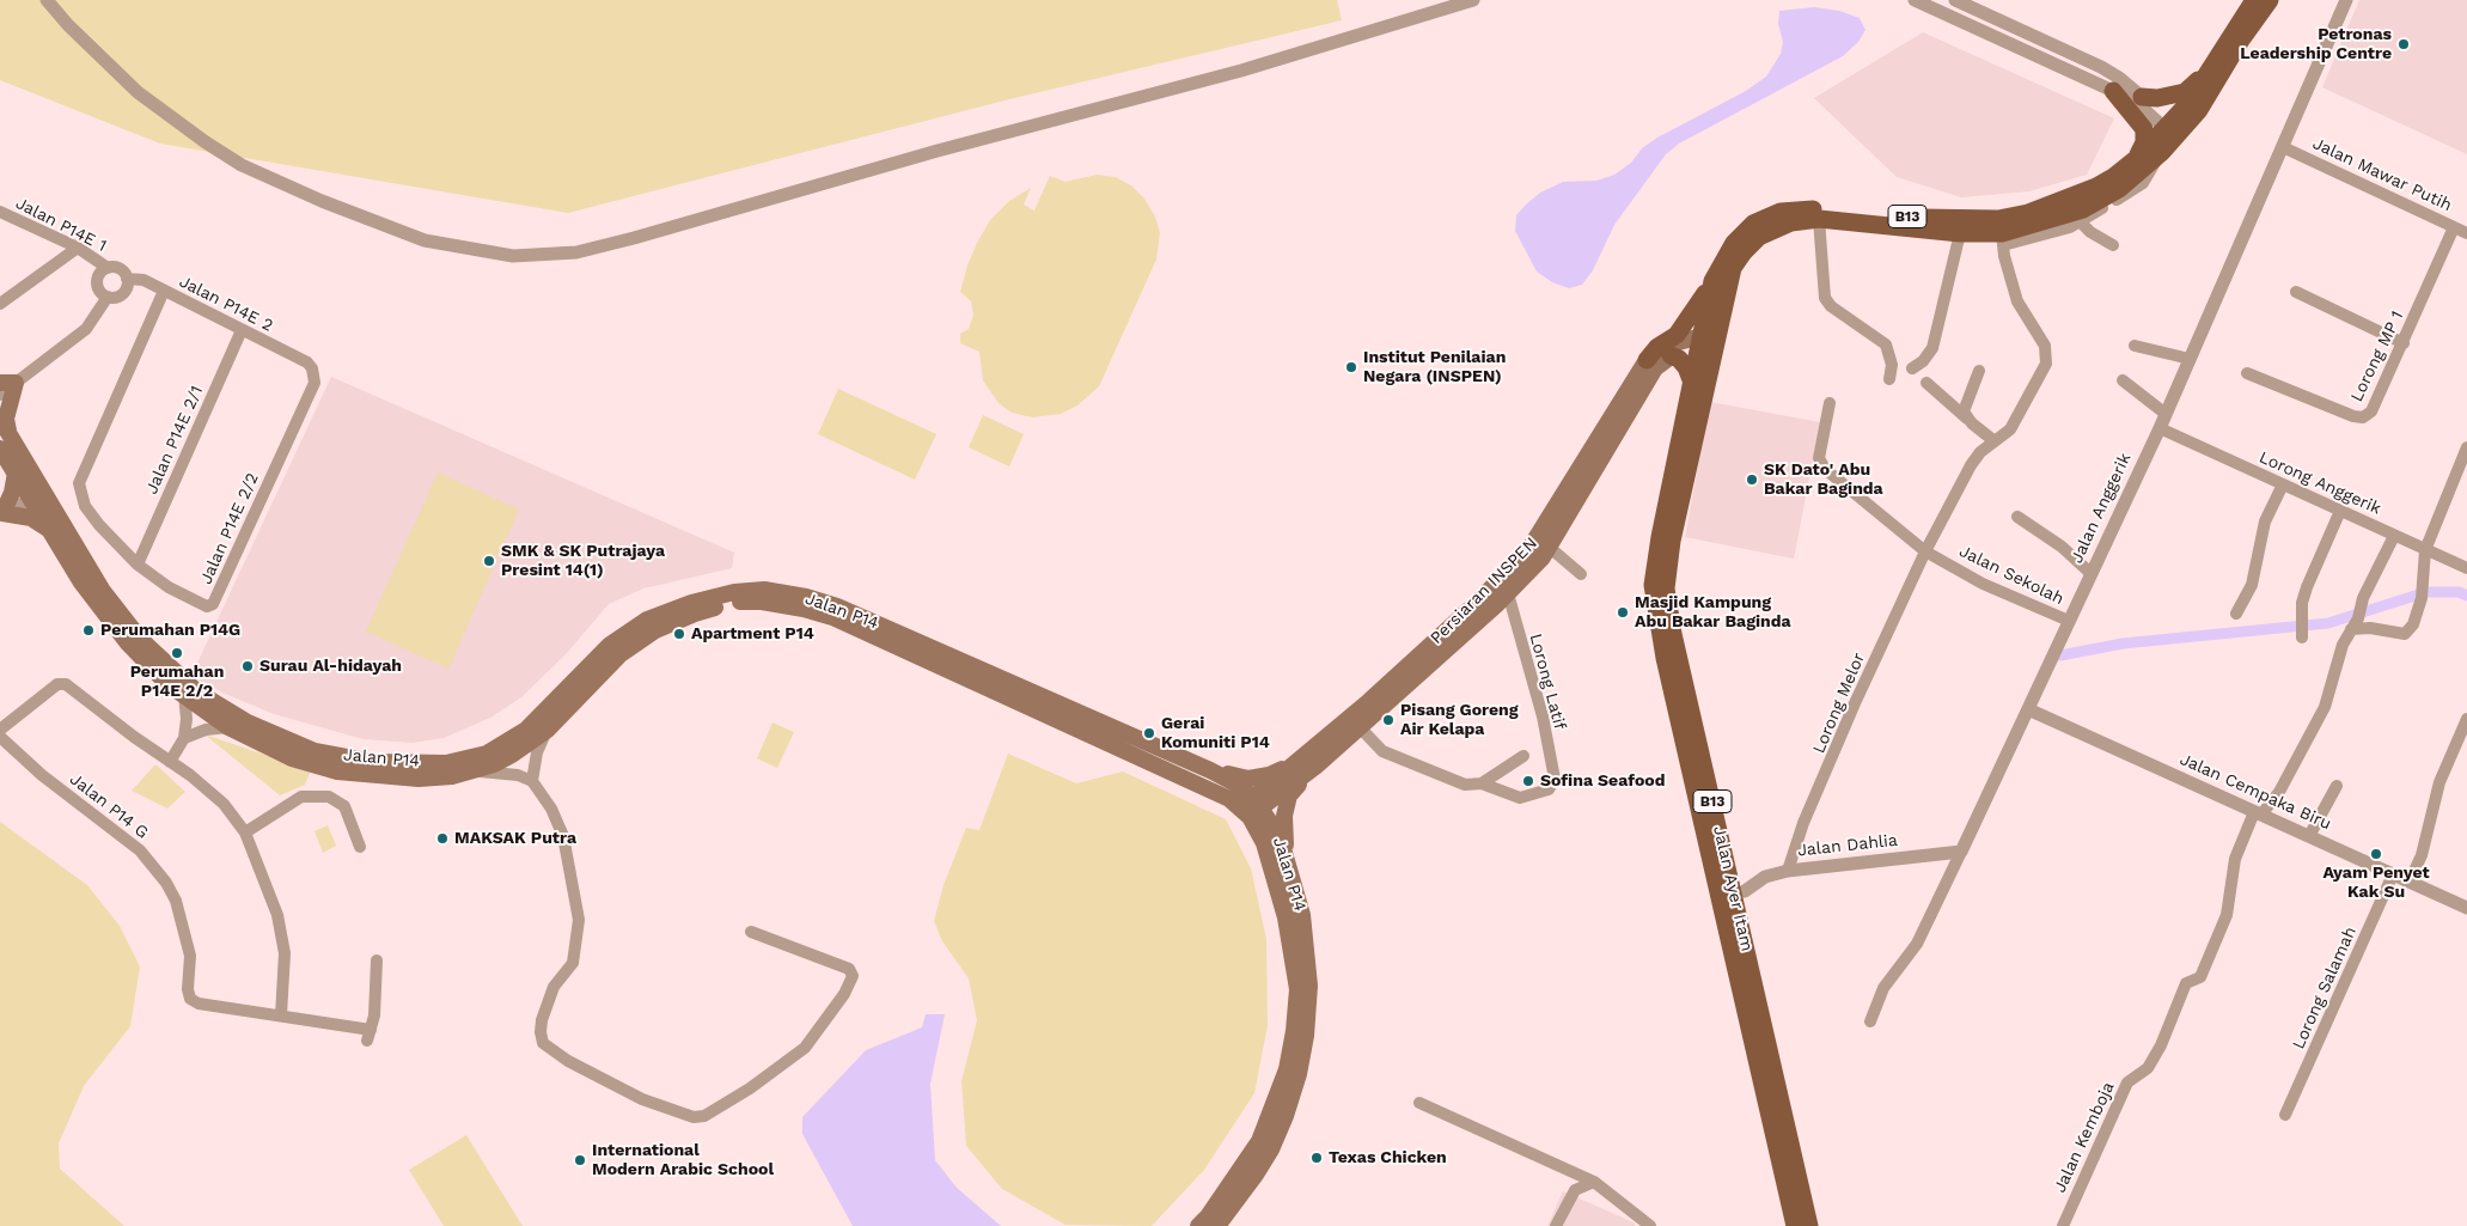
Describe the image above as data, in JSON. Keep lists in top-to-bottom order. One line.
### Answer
{"streets":{"main road":["B13","Persiaran INSPEN","Jalan P14","Jalan Ayer Itam"],"street":["Jalan Mawar Putih","Jalan P14E 1","Jalan P14E 2","Lorong MP 1","Jalan P14E 2/1","Lorong Anggerik","Jalan Anggerik","Jalan P14E 2/2","Jalan Sekolah","Lorong Latif","Lorong Melor","Jalan Cempaka Biru","Jalan P14 G","Jalan Dahlia","Lorong Salamah","Jalan Kemboja"]},"crossings":[["Jalan Mawar Putih","Lorong MP 1"],["Jalan Mawar Putih","Jalan Anggerik"],["B13","Persiaran INSPEN"],["B13","Lorong Melor"],["B13","Jalan Ayer Itam"],["Jalan P14E 1","Jalan P14E 2"],["Jalan P14E 2","Jalan P14E 2/1"],["Jalan P14E 2","Jalan P14E 2/2"],["Jalan P14E 2/1","Jalan P14E 2/2"],["Lorong Anggerik","Jalan Anggerik"],["Lorong Anggerik","Jalan Kemboja"],["Jalan Anggerik","Jalan Sekolah"],["Jalan Anggerik","Jalan Cempaka Biru"],["Jalan Anggerik","Jalan Dahlia"],["Jalan Sekolah","Lorong Melor"],["Persiaran INSPEN","Lorong Latif"],["Lorong Melor","Jalan Dahlia"],["Jalan Cempaka Biru","Lorong Salamah"],["Jalan Cempaka Biru","Jalan Kemboja"]],"places":["Petronas Leadership Centre","Institut Penilaian Negara (INSPEN)","SK Dato' Abu Bakar Baginda","SMK & SK Putrajaya Presint 14(1)","Masjid Kampung Abu Bakar Baginda","Perumahan P14G","Apartment P14","Perumahan P14E 2/2","Surau Al-hidayah","Pisang Goreng Air Kelapa","Gerai Komuniti P14","Sofina Seafood","MAKSAK Putra","Ayam Penyet Kak Su","Texas Chicken","International Modern Arabic School"]}
